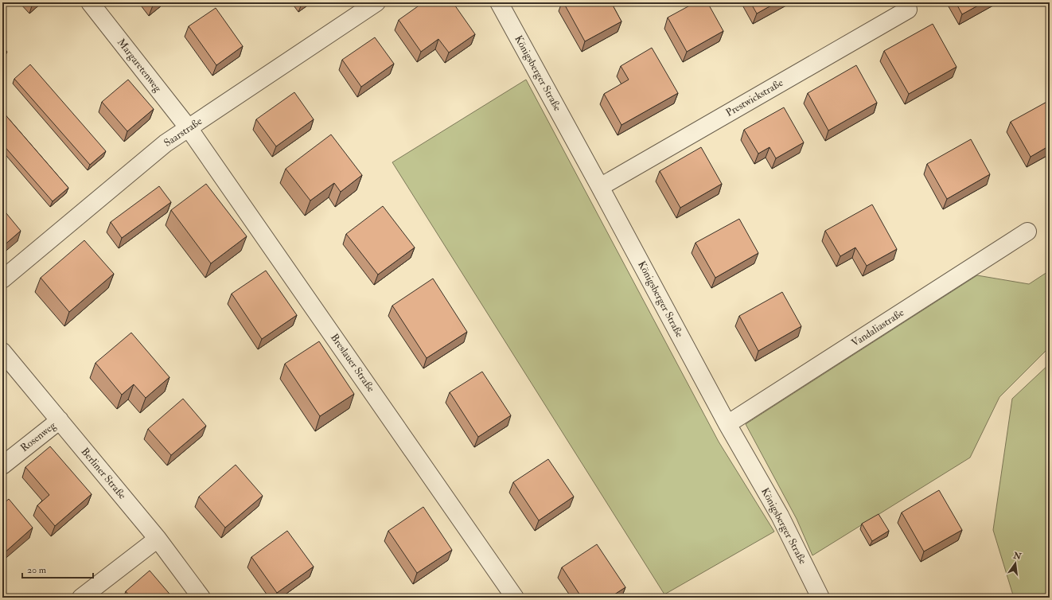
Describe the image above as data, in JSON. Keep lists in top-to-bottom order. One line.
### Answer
{"streets":{"street":["Margaretenweg","Königsberger Straße","Prestwickstraße","Saarstraße","Vandaliastraße","Breslauer Straße","Rosenweg","Berliner Straße"]},"crossings":[["Margaretenweg","Saarstraße"],["Margaretenweg","Breslauer Straße"],["Königsberger Straße","Prestwickstraße"],["Königsberger Straße","Vandaliastraße"],["Saarstraße","Breslauer Straße"],["Rosenweg","Berliner Straße"]],"scale_bar":"20 m","north":"top"}
